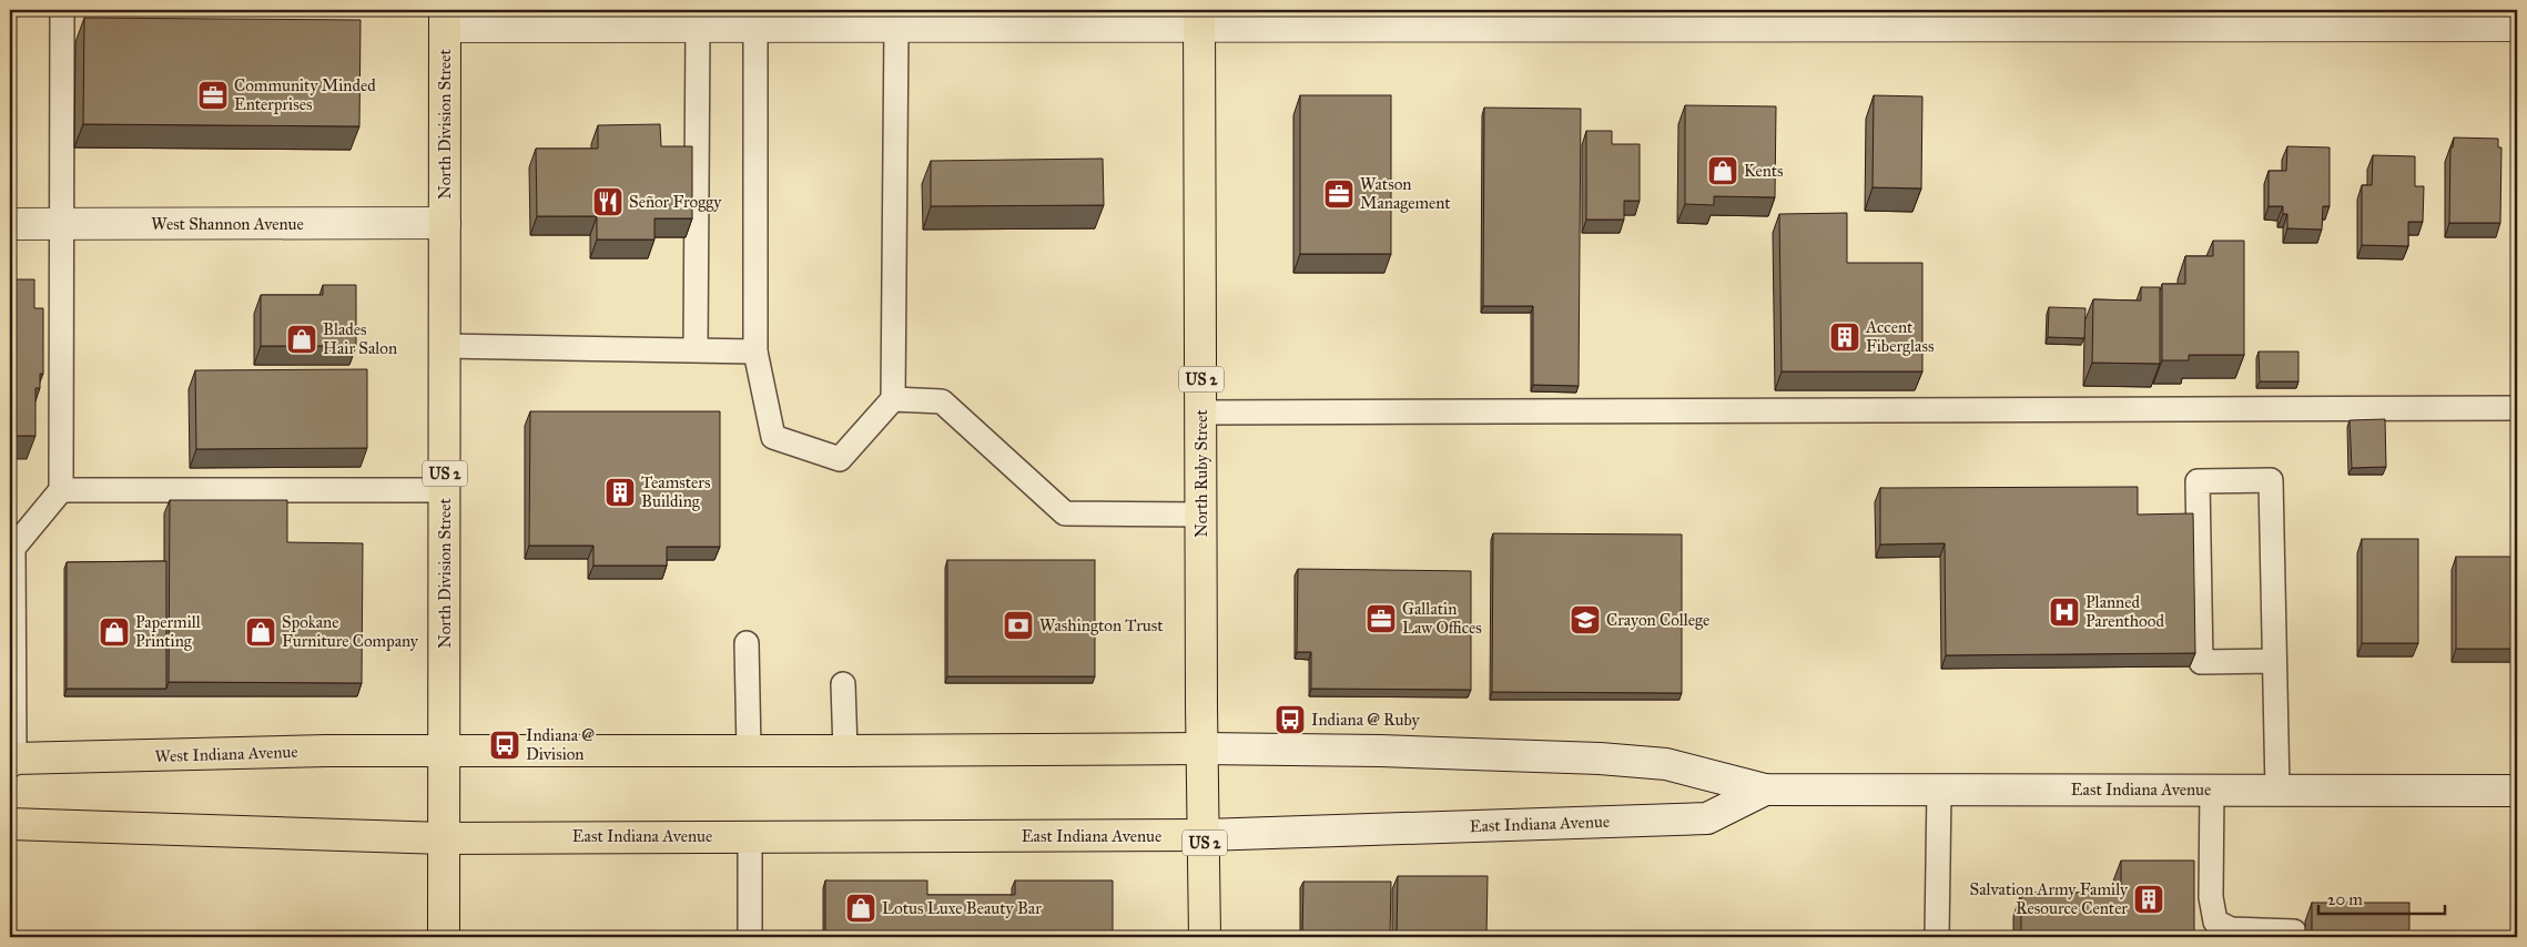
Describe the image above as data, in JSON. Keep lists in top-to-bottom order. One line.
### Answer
{"streets":{"main road":["North Division Street","US 2","North Ruby Street","West Indiana Avenue","East Indiana Avenue"],"street":["West Shannon Avenue"]},"crossings":[["North Division Street","West Shannon Avenue"],["North Division Street","West Indiana Avenue"],["North Division Street","East Indiana Avenue"],["North Ruby Street","East Indiana Avenue"],["West Indiana Avenue","East Indiana Avenue"]],"places":{"office":["Community Minded Enterprises","Watson Management","Gallatin Law Offices"],"shop":["Kents","Blades Hair Salon","Papermill Printing","Spokane Furniture Company","Lotus Luxe Beauty Bar"],"restaurant":["Señor Froggy"],"building":["Accent Fiberglass","Teamsters Building","Salvation Army Family Resource Center"],"hospital":["Planned Parenthood"],"school or university":["Crayon College"],"bank":["Washington Trust"],"bus stop":["Indiana @ Ruby","Indiana @ Division"]},"scale_bar":"20 m"}
